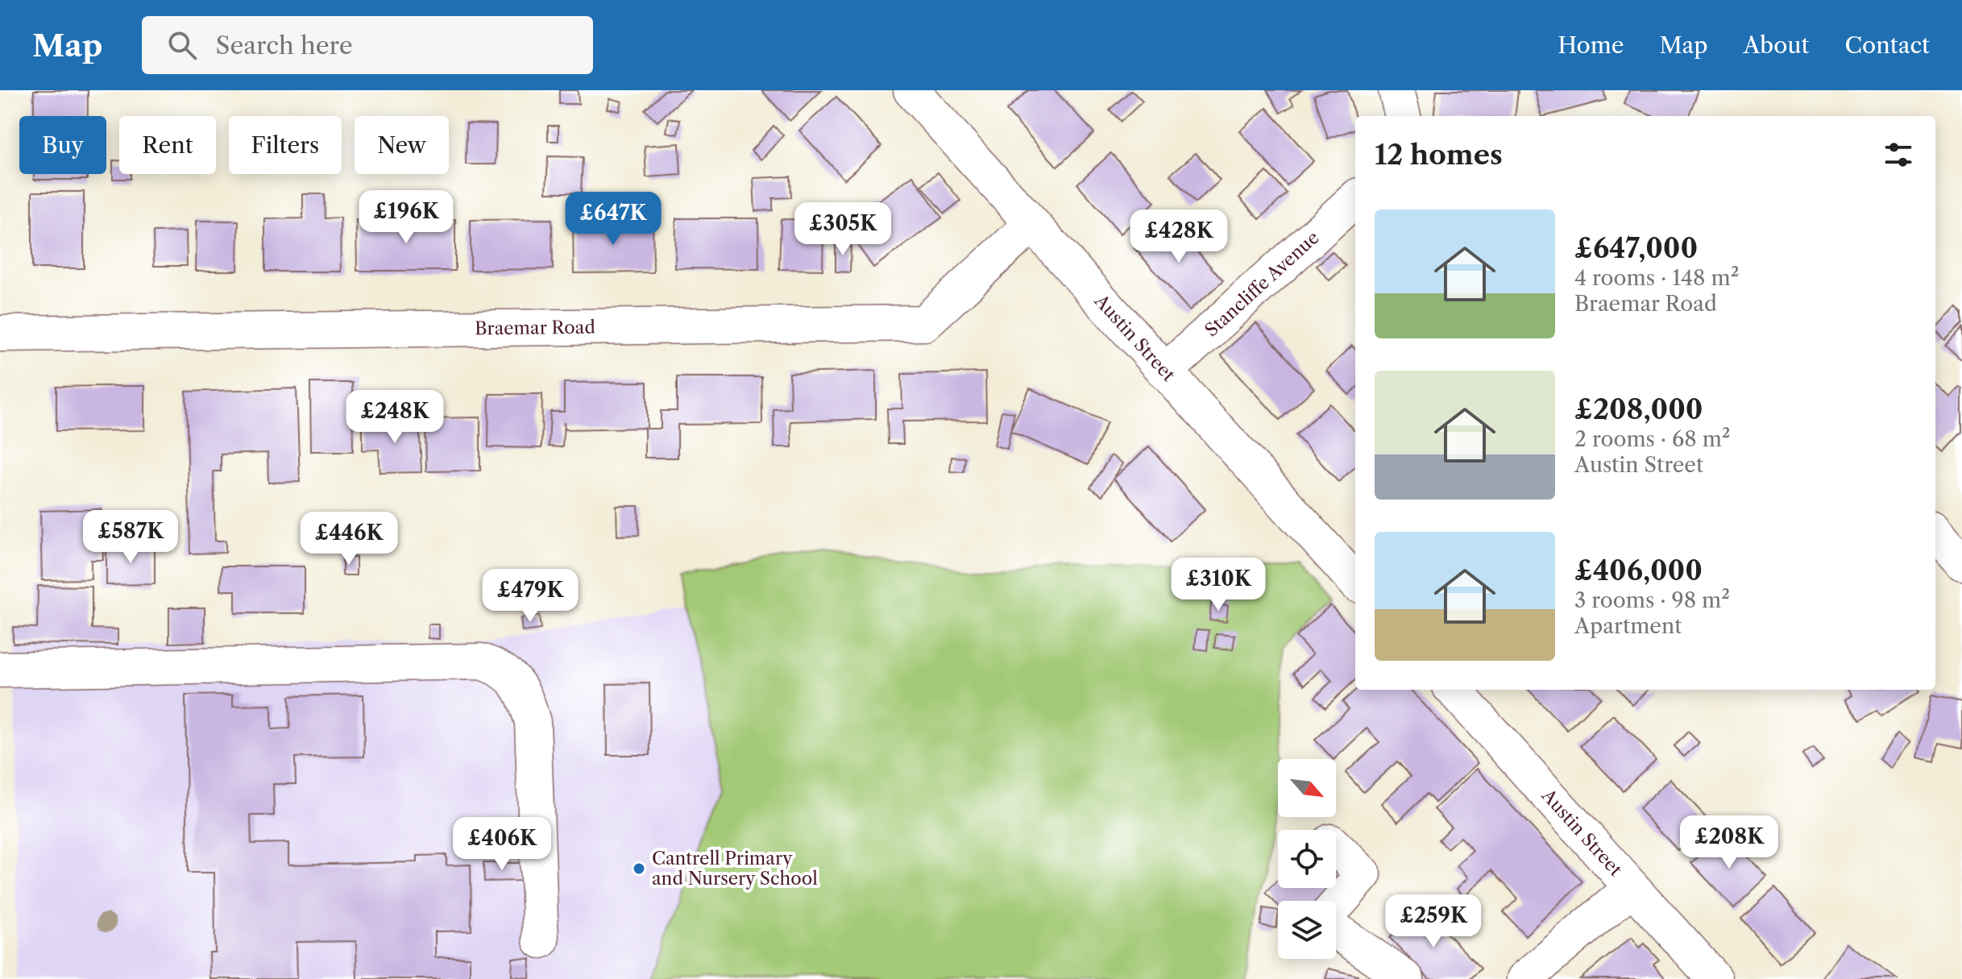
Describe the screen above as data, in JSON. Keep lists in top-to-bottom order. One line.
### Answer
{"streets":{"street":["Stancliffe Avenue","Braemar Road","Austin Street"]},"crossings":[["Stancliffe Avenue","Austin Street"],["Braemar Road","Austin Street"]],"places":["Cantrell Primary and Nursery School"],"north":"bottom right","page":{"header":"Map","search":"Search here","nav":["Home","Map","About","Contact"],"chip":["Buy","Rent","Filters","New"],"heading":"12 homes","price":["£196K","£647K","£305K","£428K","£248K","£587K","£446K","£310K","£479K","£208K","£406K","£259K"],"list":[{"name":"£647,000","note":"4 rooms · 148 m² · Braemar Road"},{"name":"£208,000","note":"2 rooms · 68 m² · Austin Street"},{"name":"£406,000","note":"3 rooms · 98 m² · Apartment"}]}}
